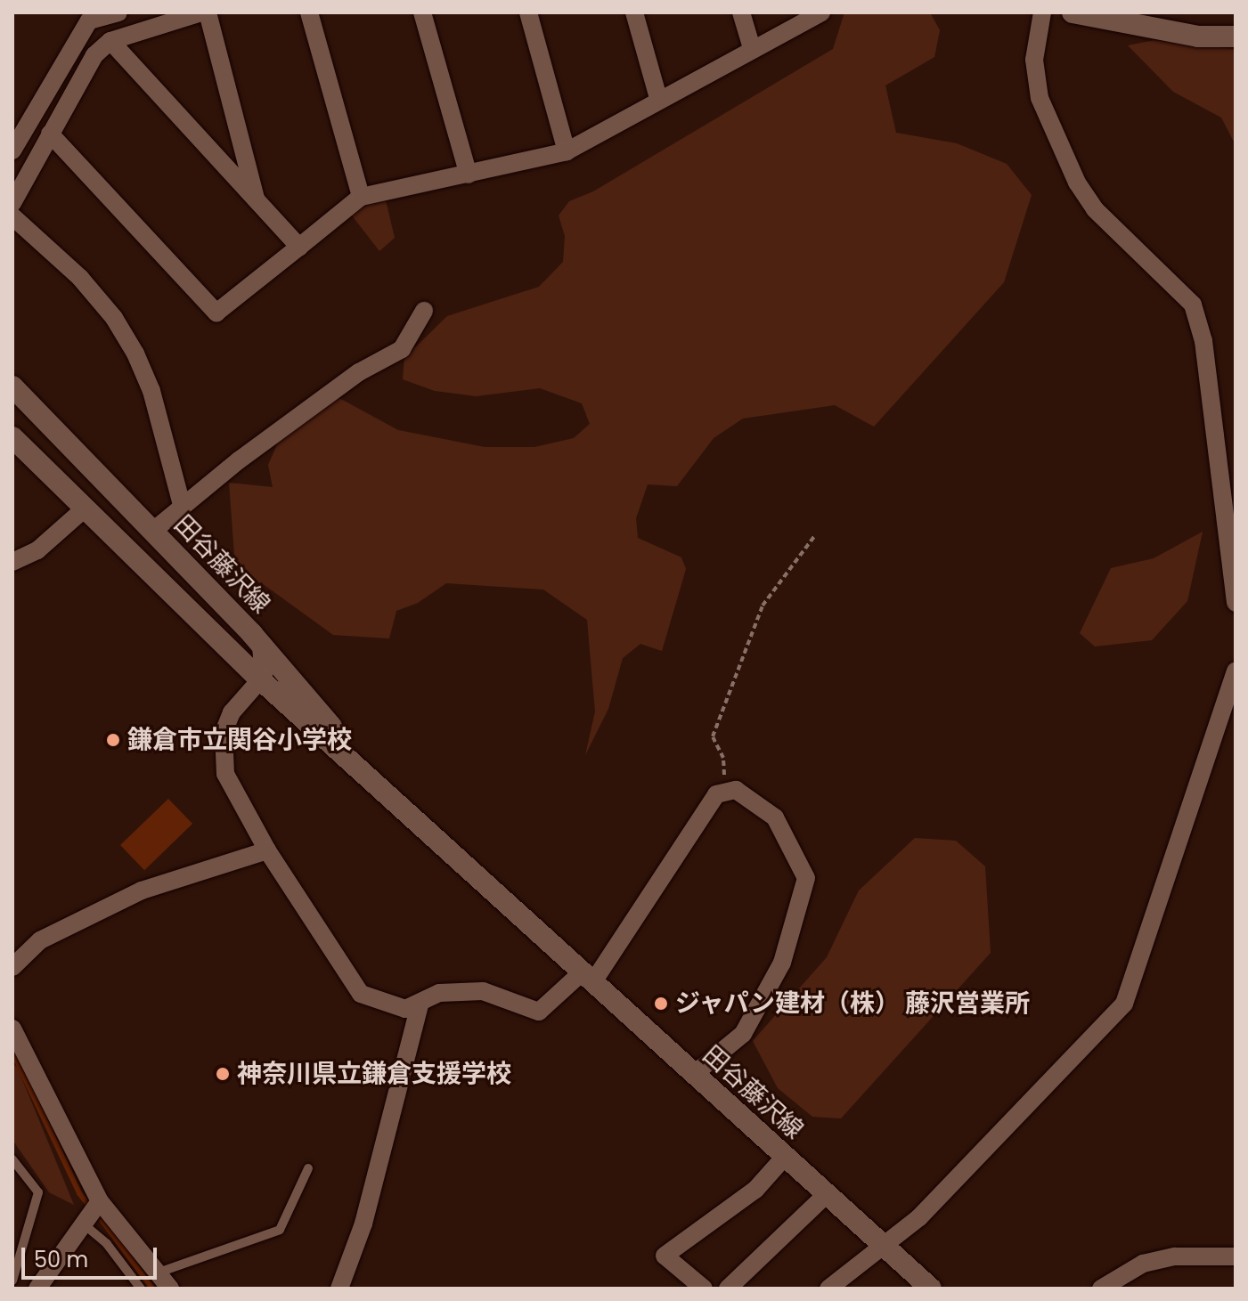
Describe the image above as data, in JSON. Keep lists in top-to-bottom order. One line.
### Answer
{"streets":{"main road":["田谷藤沢線"]},"places":["鎌倉市立関谷小学校","ジャパン建材（株） 藤沢営業所","神奈川県立鎌倉支援学校"],"scale_bar":"50 m"}
